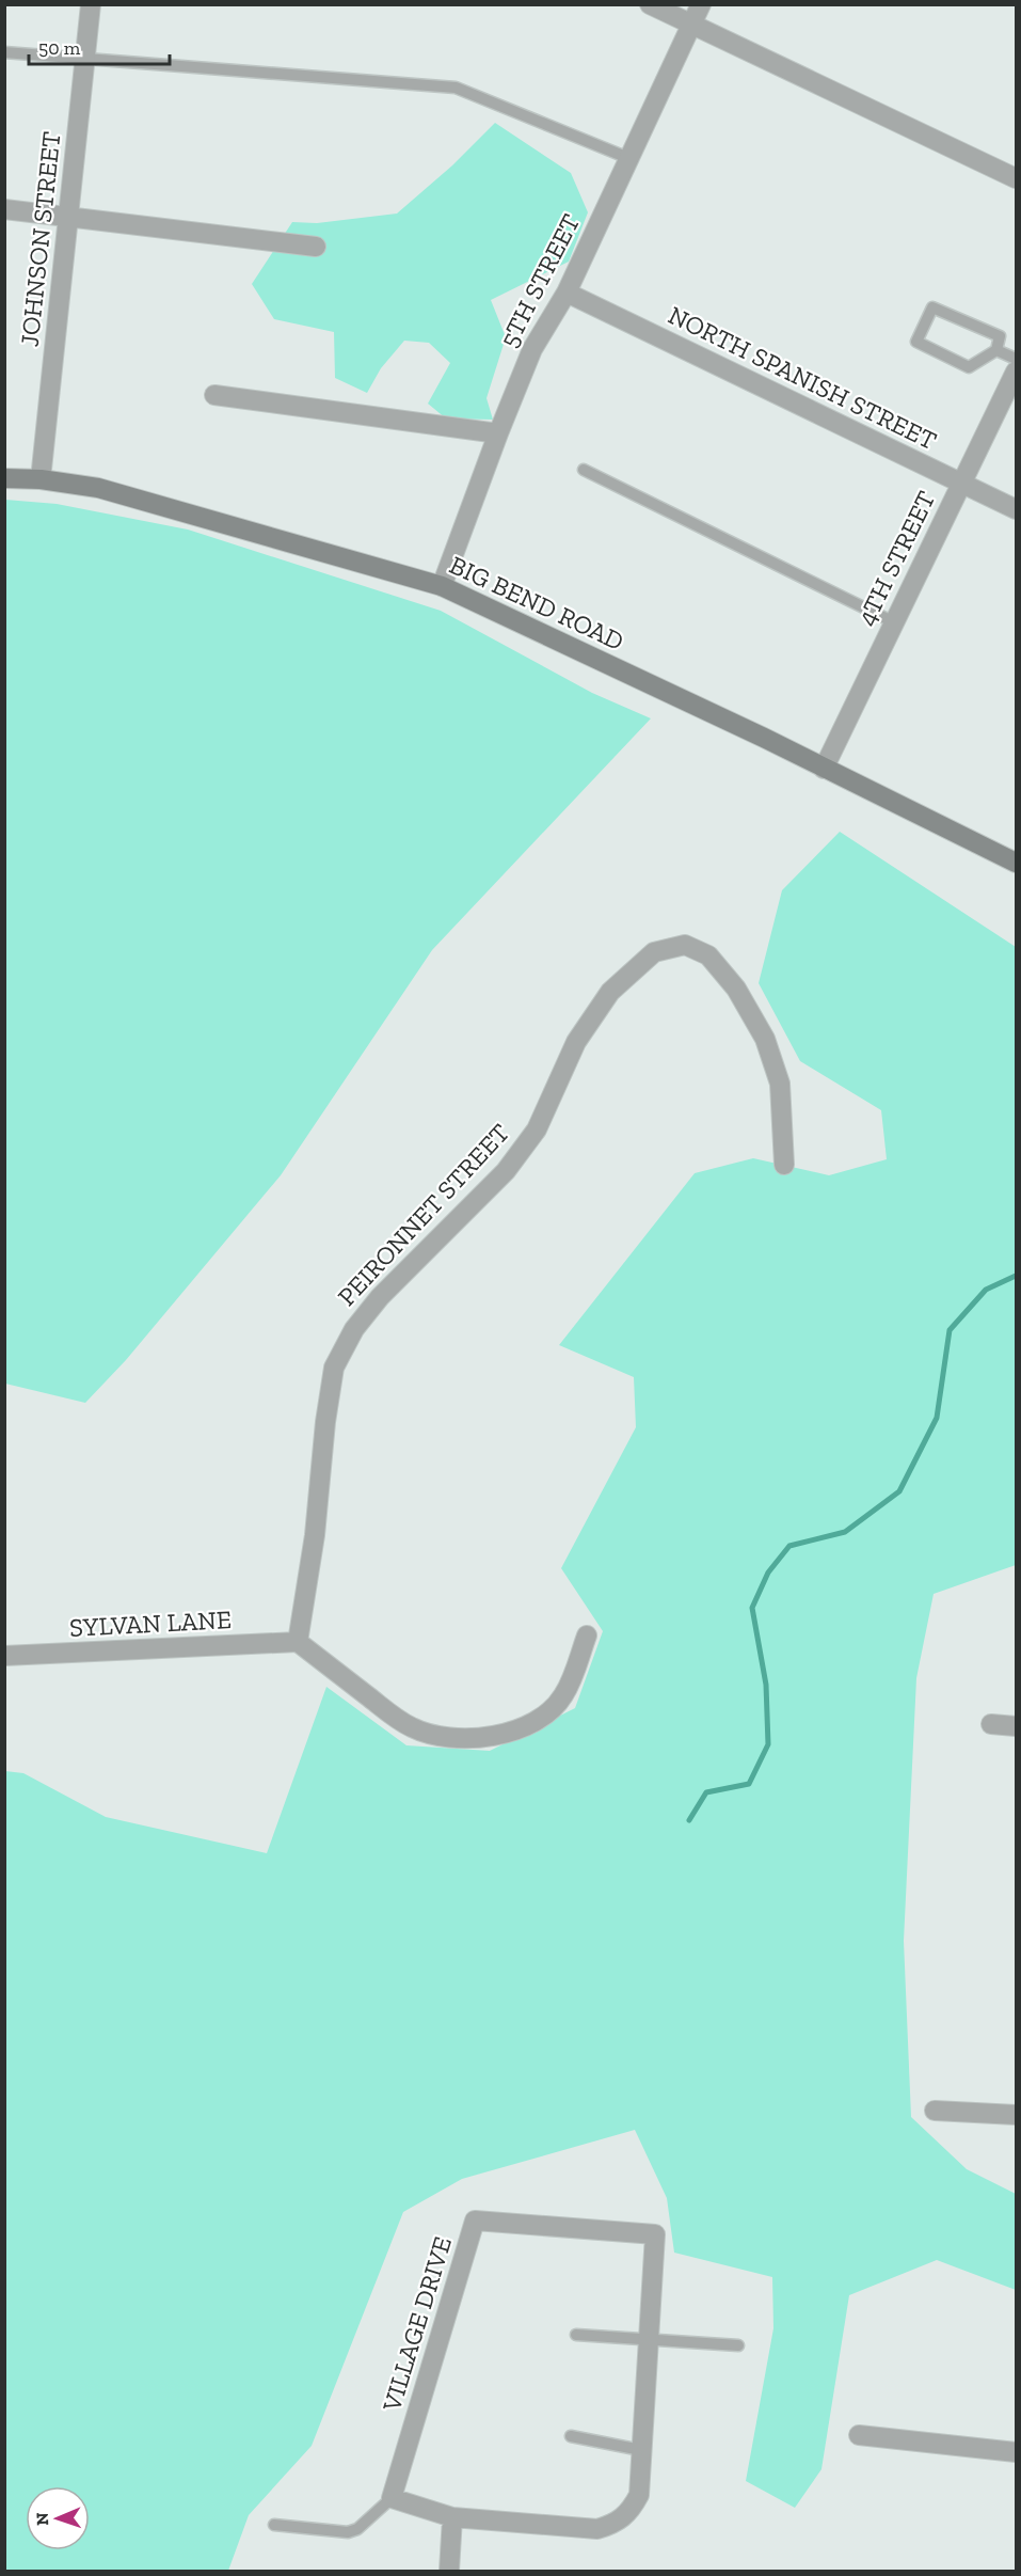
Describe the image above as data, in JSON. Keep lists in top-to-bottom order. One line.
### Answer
{"streets":{"main road":["BIG BEND ROAD"],"street":["JOHNSON STREET","5TH STREET","NORTH SPANISH STREET","4TH STREET","PEIRONNET STREET","SYLVAN LANE","VILLAGE DRIVE"]},"crossings":[["JOHNSON STREET","BIG BEND ROAD"],["5TH STREET","NORTH SPANISH STREET"],["5TH STREET","BIG BEND ROAD"],["NORTH SPANISH STREET","4TH STREET"],["4TH STREET","BIG BEND ROAD"],["PEIRONNET STREET","SYLVAN LANE"]],"scale_bar":"50 m","north":"left"}
